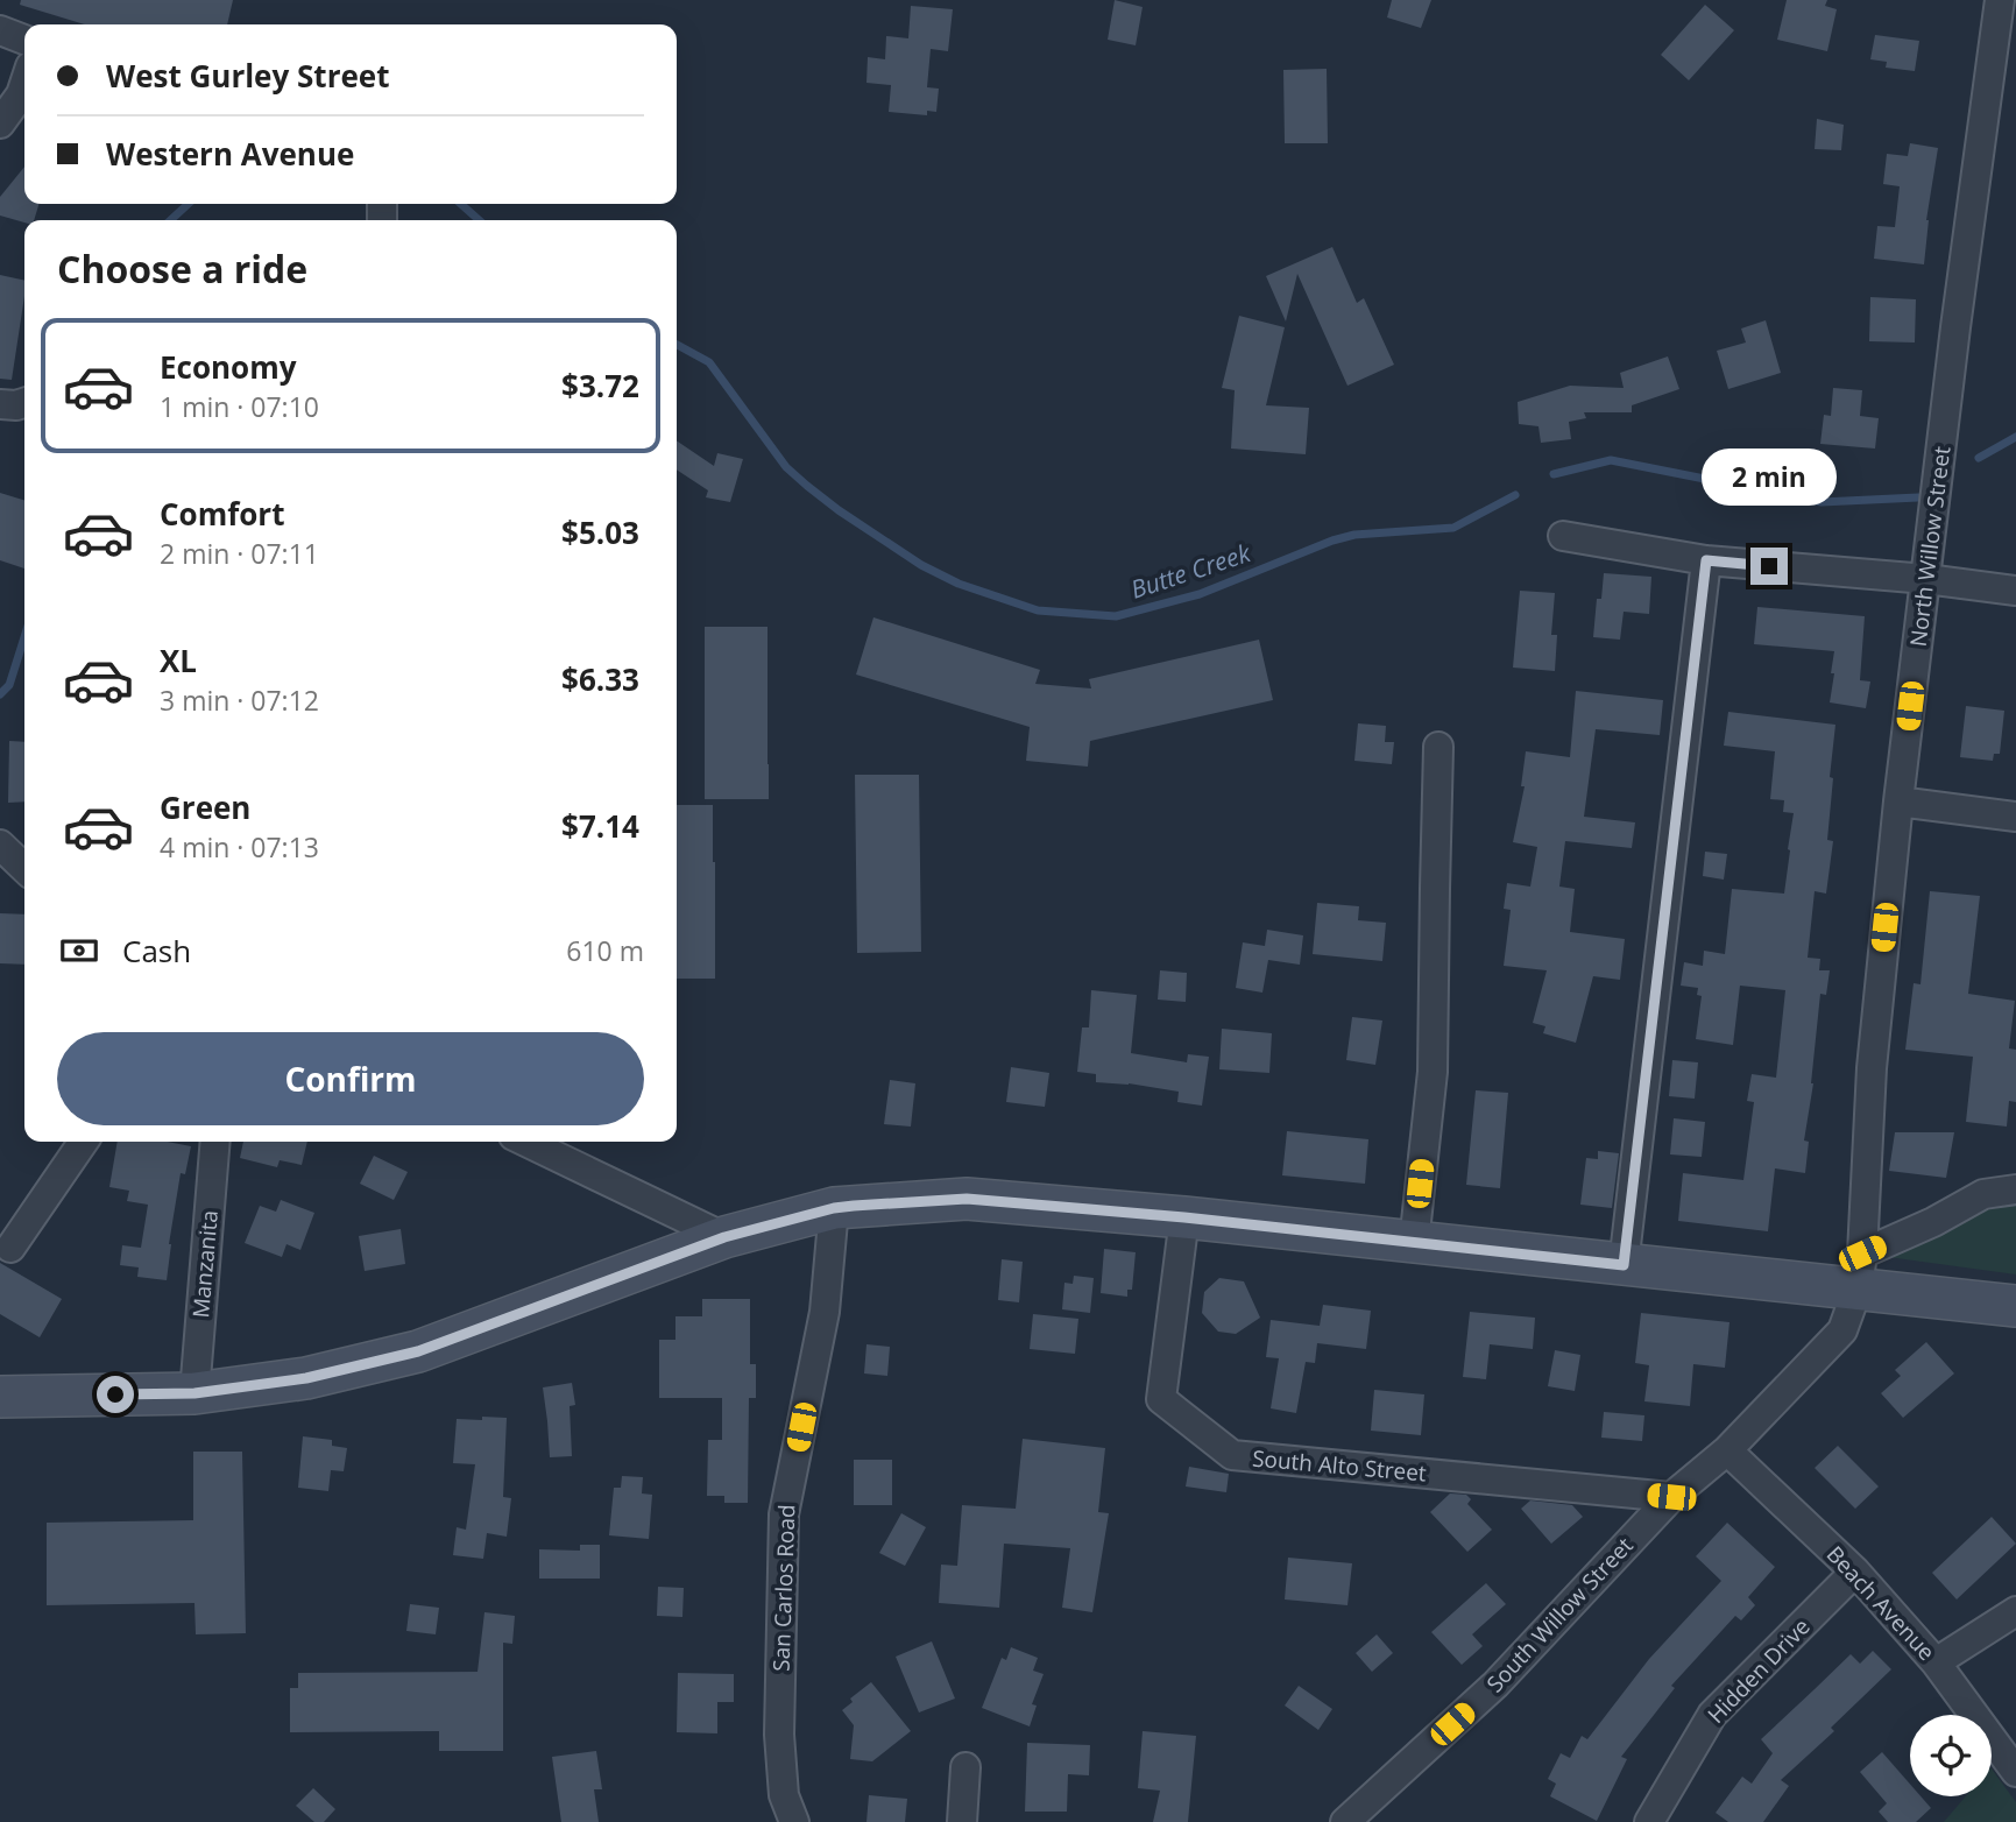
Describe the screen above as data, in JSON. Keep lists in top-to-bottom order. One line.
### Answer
{"streets":{"street":["North Willow Street","Manzanita","South Alto Street","San Carlos Road","Beach Avenue","South Willow Street","Hidden Drive"]},"crossings":[["North Willow Street","South Willow Street"],["South Alto Street","South Willow Street"],["Beach Avenue","South Willow Street"],["Beach Avenue","Hidden Drive"]],"water":["Butte Creek"],"page":{"banner":["West Gurley Street","Western Avenue"],"heading":"Choose a ride","list":[{"name":"Economy","note":"1 min · 07:10","value":"$3.72"},{"name":"Comfort","note":"2 min · 07:11","value":"$5.03"},{"name":"XL","note":"3 min · 07:12","value":"$6.33"},{"name":"Green","note":"4 min · 07:13","value":"$7.14"}],"bubble":"2 min","pay":["Cash","610 m"],"buttons":"Confirm"}}
